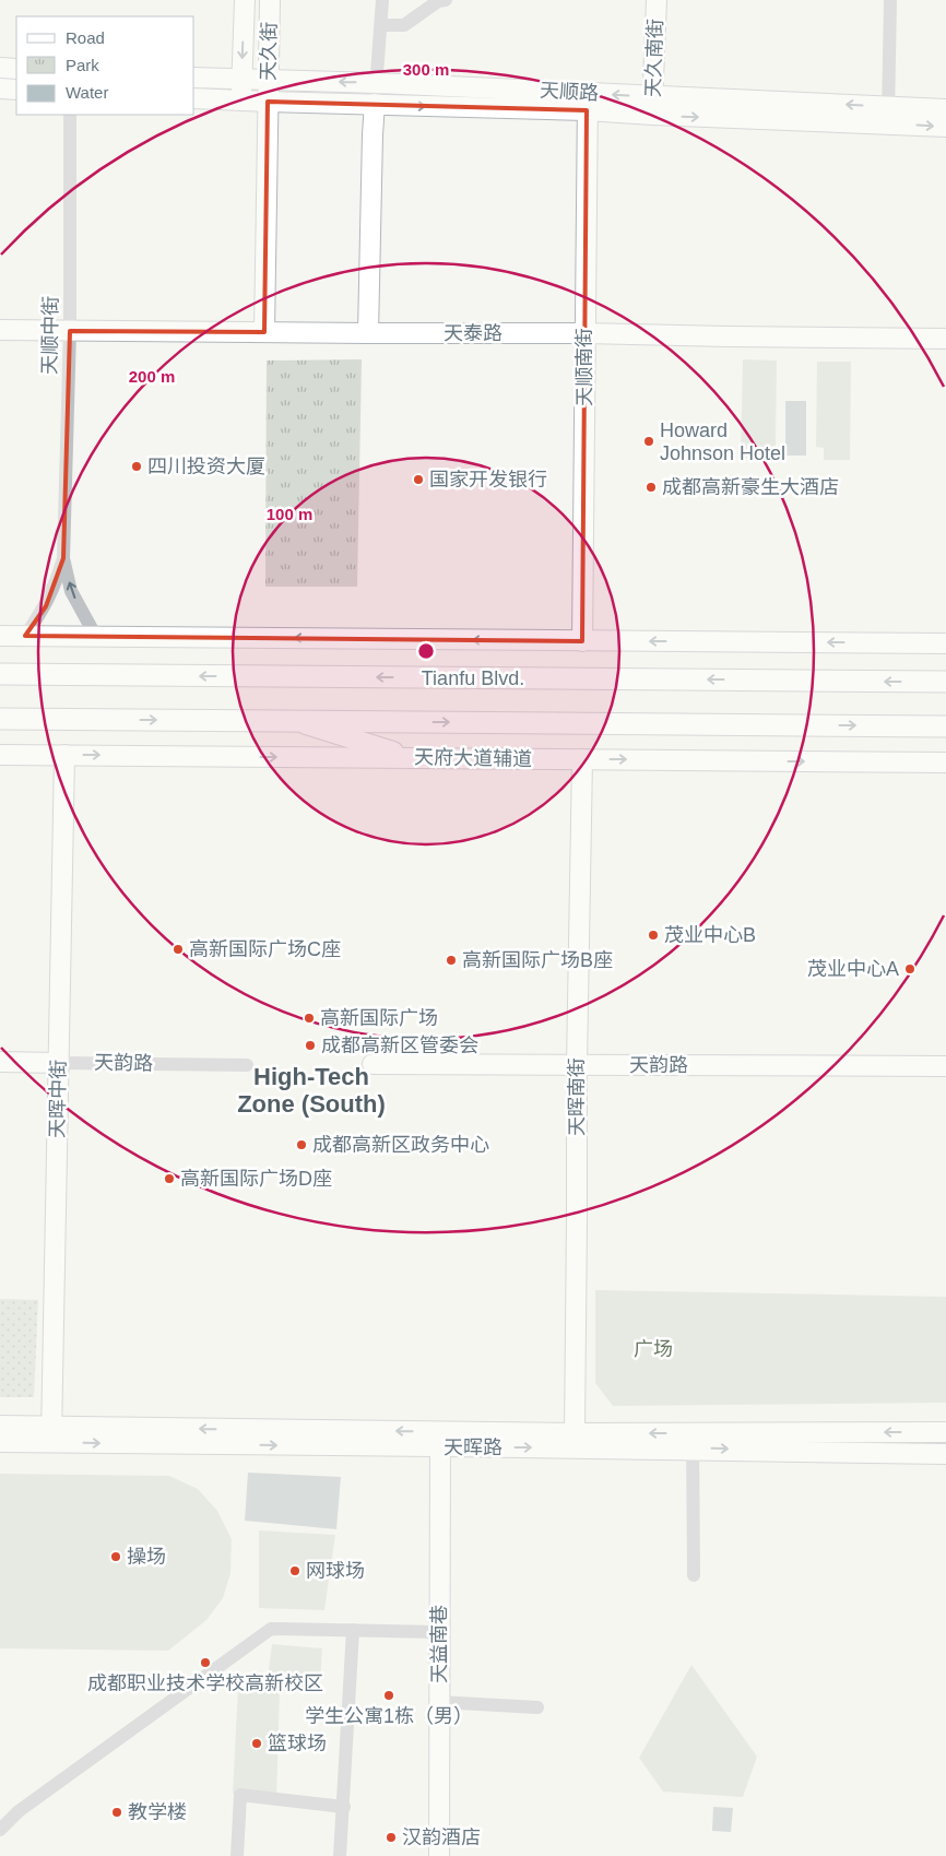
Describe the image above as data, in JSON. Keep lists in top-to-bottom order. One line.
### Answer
{"streets":{"main road":["Tianfu Blvd."],"street":["天久街","天久南街","天顺路","天泰路","天顺中街","天顺南街","天府大道辅道","天韵路","天晖南街","天晖中街","天晖路","天益南巷"]},"crossings":[["天久街","天顺路"],["天久街","天泰路"],["天久南街","天顺路"],["天顺路","天顺南街"],["天泰路","天顺中街"],["天泰路","天顺南街"],["天府大道辅道","天晖南街"],["天府大道辅道","天晖中街"],["天韵路","天晖南街"],["天韵路","天晖中街"],["天晖南街","天晖路"],["天晖中街","天晖路"],["天晖路","天益南巷"]],"districts":["High-Tech Zone (South)"],"parks":["广场"],"places":["Howard Johnson Hotel","四川投资大厦","国家开发银行","成都高新豪生大酒店","茂业中心B","高新国际广场C座","高新国际广场B座","茂业中心A","高新国际广场","成都高新区管委会","成都高新区政务中心","高新国际广场D座","操场","网球场","成都职业技术学校高新校区","学生公寓1栋（男）","篮球场","教学楼","汉韵酒店"],"legend":["Road","Park","Water"],"rings":["300 m","200 m","100 m"]}
